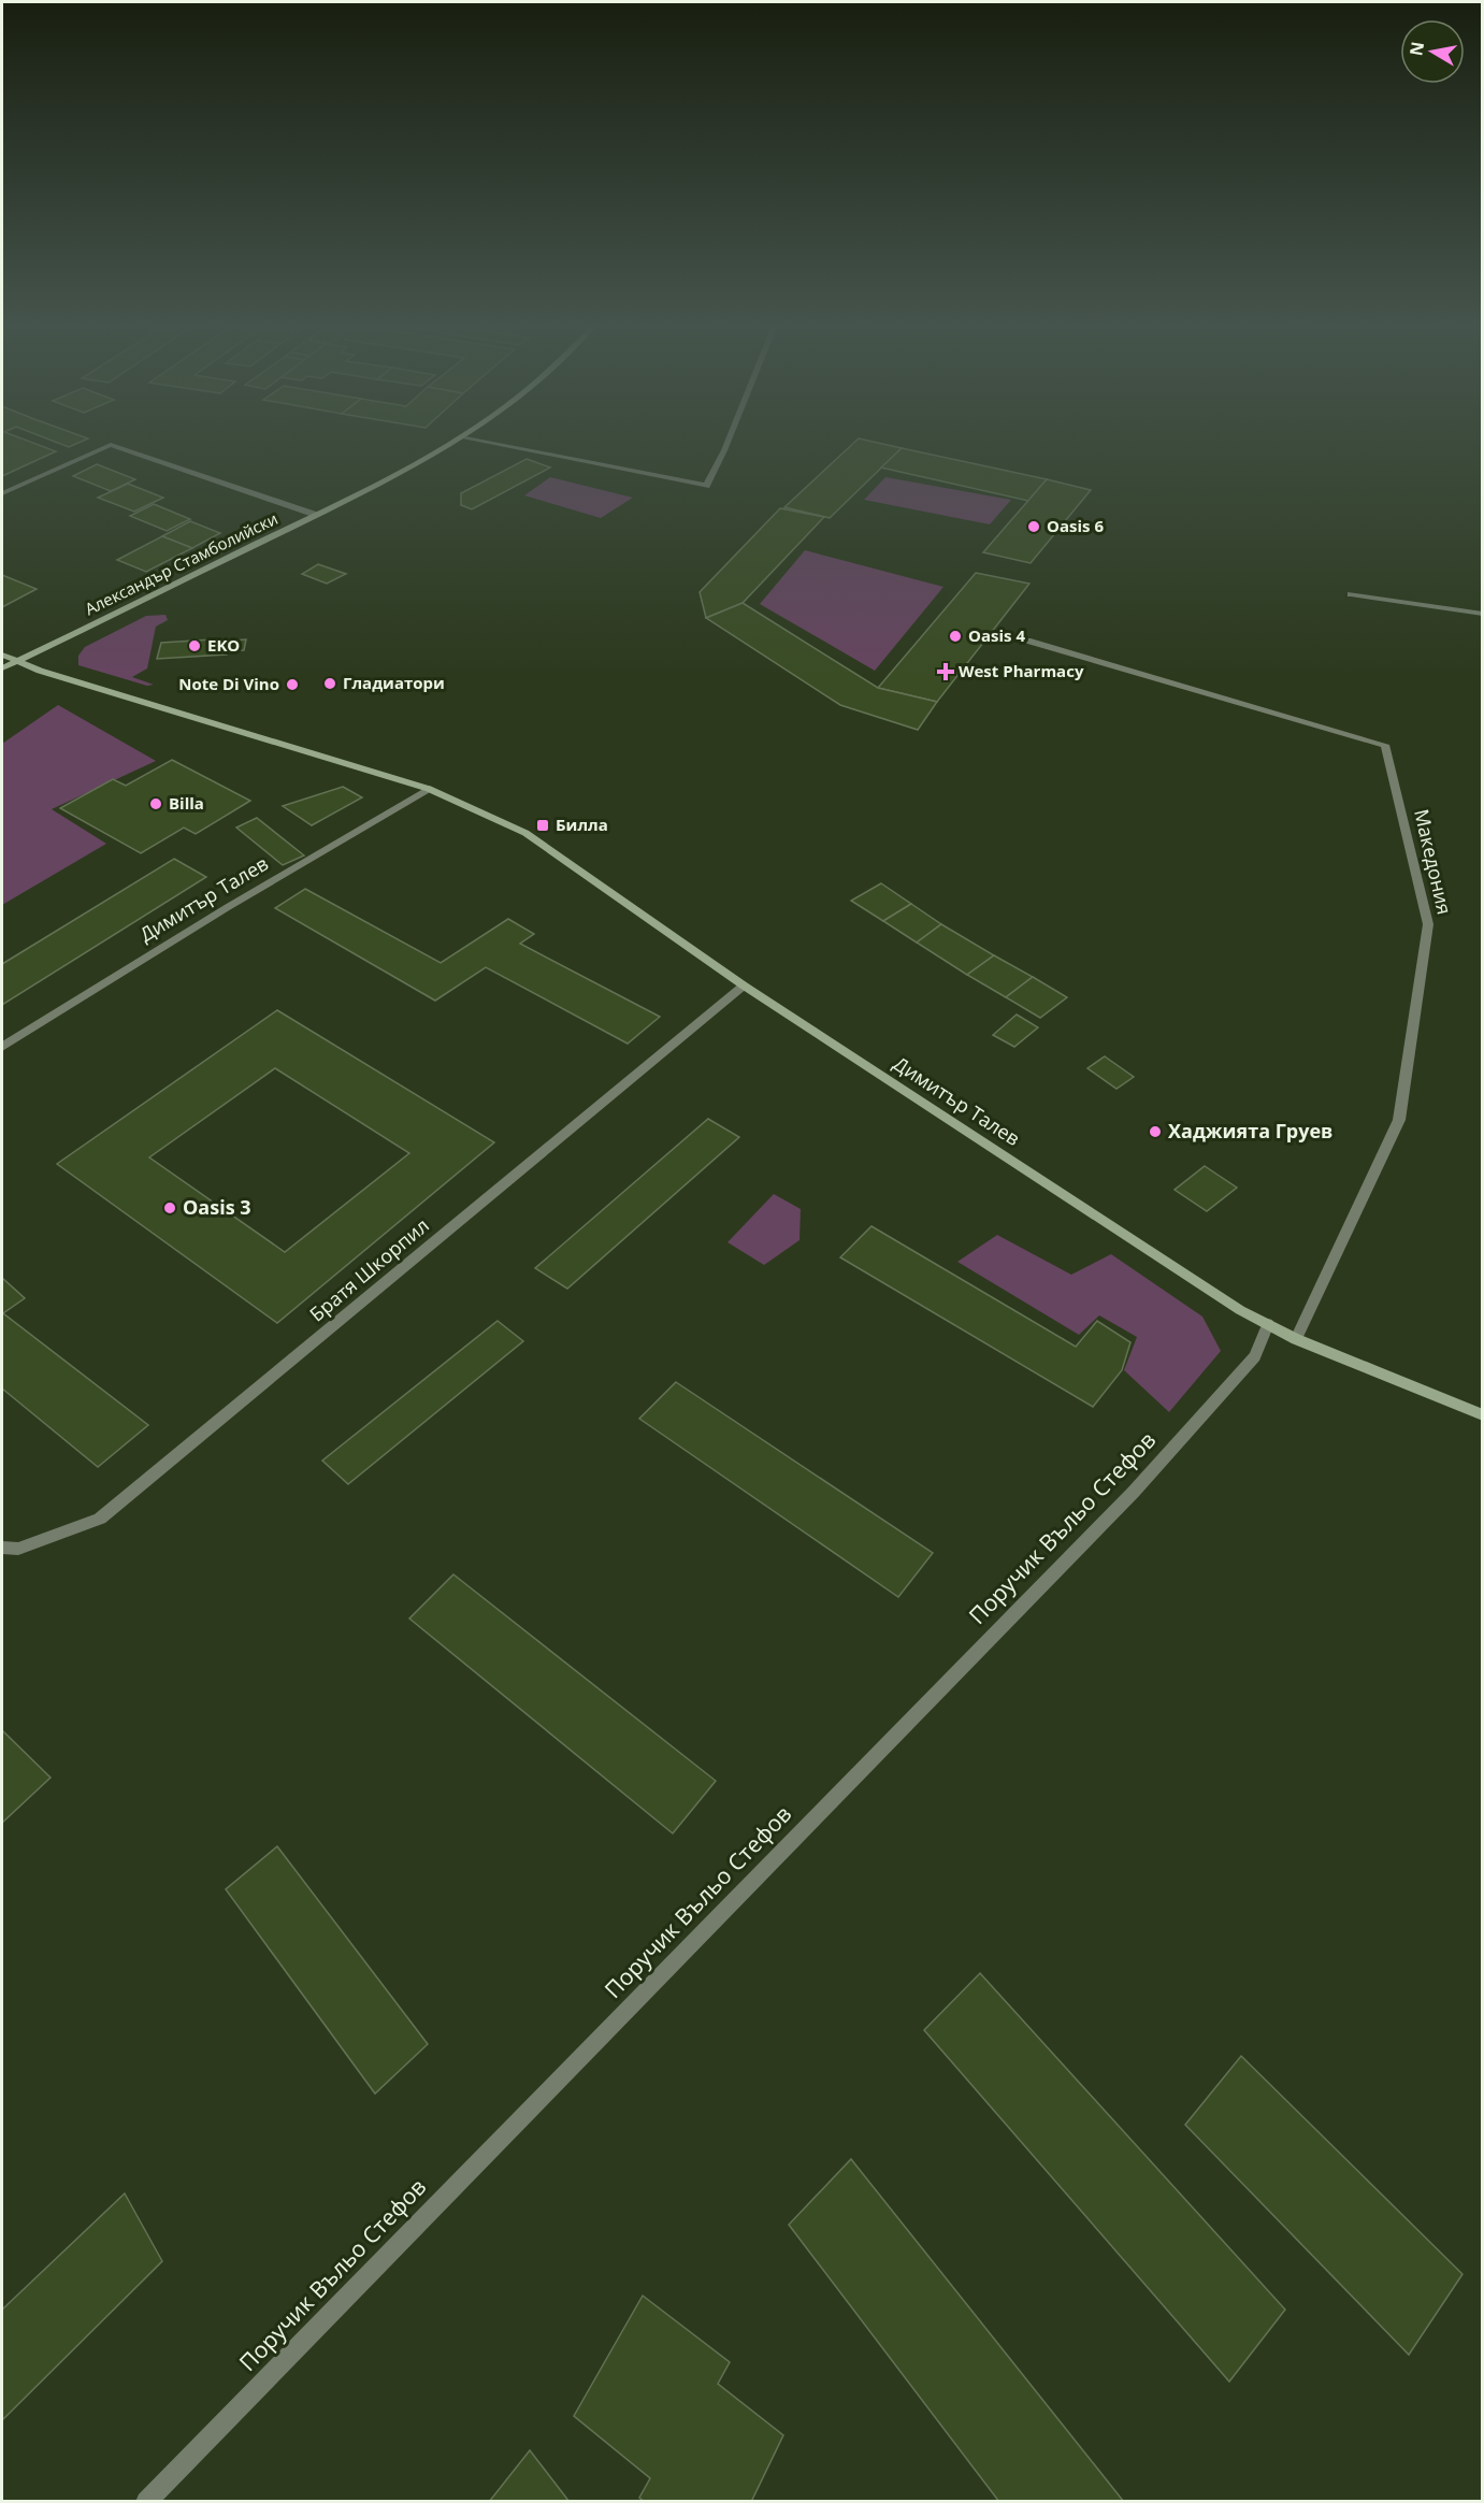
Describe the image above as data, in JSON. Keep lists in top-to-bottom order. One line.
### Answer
{"streets":{"street":["Александър Стамболийски","Македония","Димитър Талев","Братя Шкорпил","Поручик Въльо Стефов"]},"crossings":[["Александър Стамболийски","Димитър Талев"],["Македония","Димитър Талев"],["Димитър Талев","Братя Шкорпил"],["Димитър Талев","Поручик Въльо Стефов"]],"places":{"other":["Oasis 6","Oasis 4","EKO","Гладиатори","Note Di Vino","Billa","Хаджията Груев","Oasis 3"],"health":["West Pharmacy"],"transit":["Билла"]},"north":"left"}
